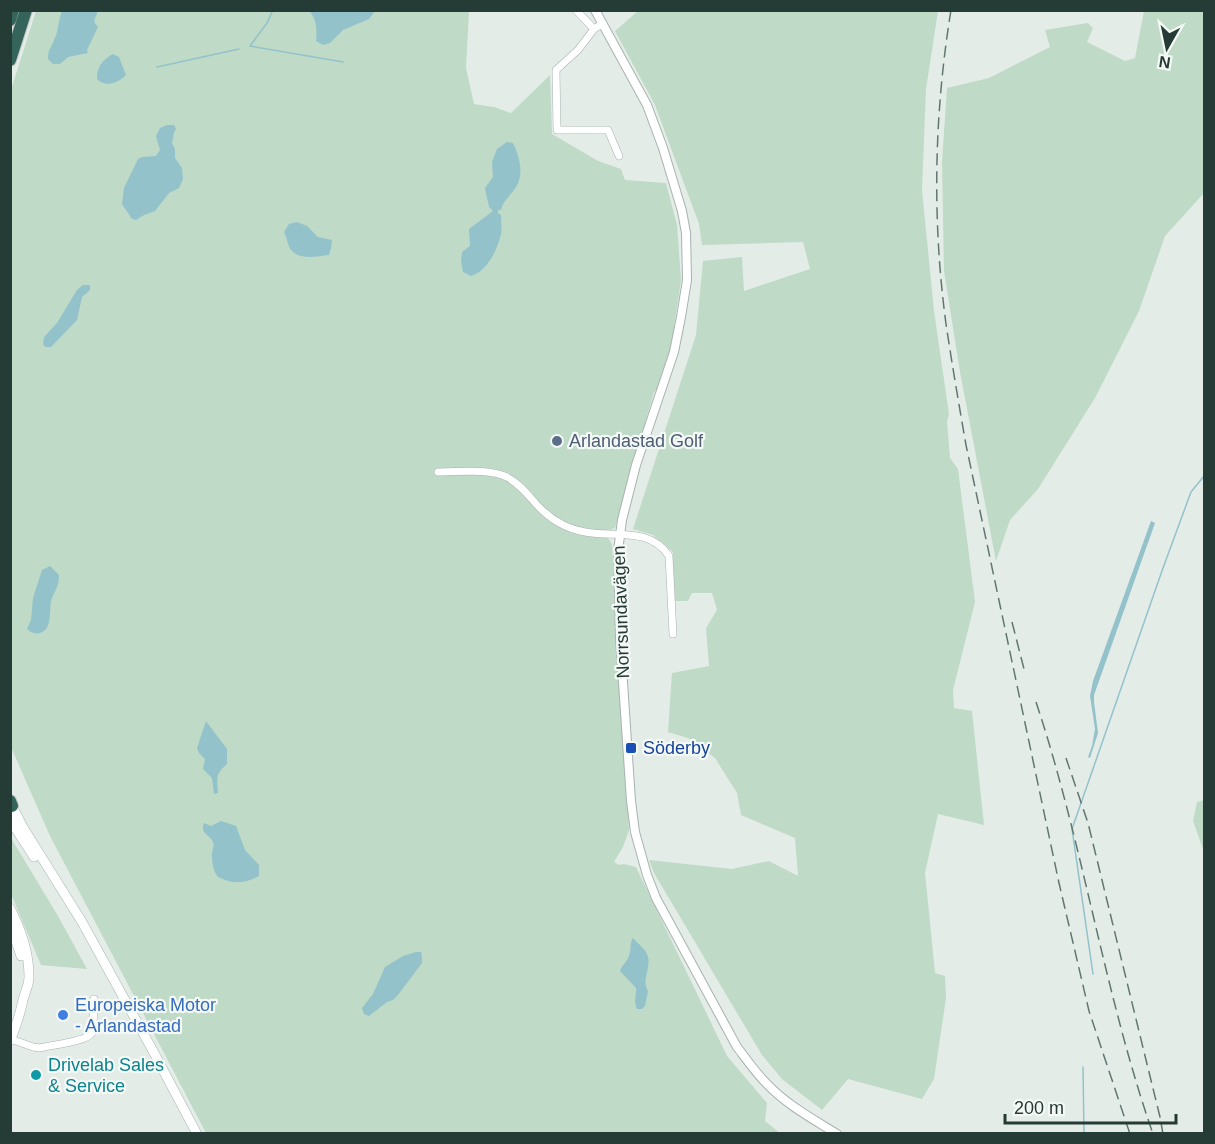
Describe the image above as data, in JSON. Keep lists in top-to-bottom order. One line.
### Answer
{"streets":{"street":["Norrsundavägen"]},"places":{"other":["Arlandastad Golf","Europeiska Motor - Arlandastad","Drivelab Sales & Service"],"transit":["Söderby"]},"scale_bar":"200 m","north":"bottom"}
